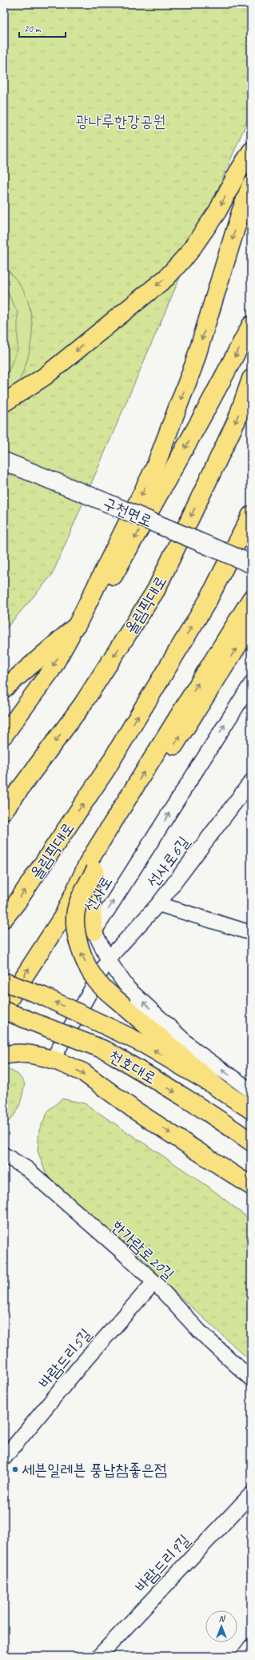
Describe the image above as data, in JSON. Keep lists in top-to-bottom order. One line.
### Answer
{"streets":{"main road":["구천면로","올림픽대로","천호대로"],"street":["선사로6길","선사로","한가람로20길","바람드리5길","바람드리9길"]},"crossings":[["선사로6길","선사로"],["한가람로20길","바람드리5길"]],"parks":["광나루한강공원"],"places":["세븐일레븐 풍납참좋은점"],"scale_bar":"20 m","north":"top"}
